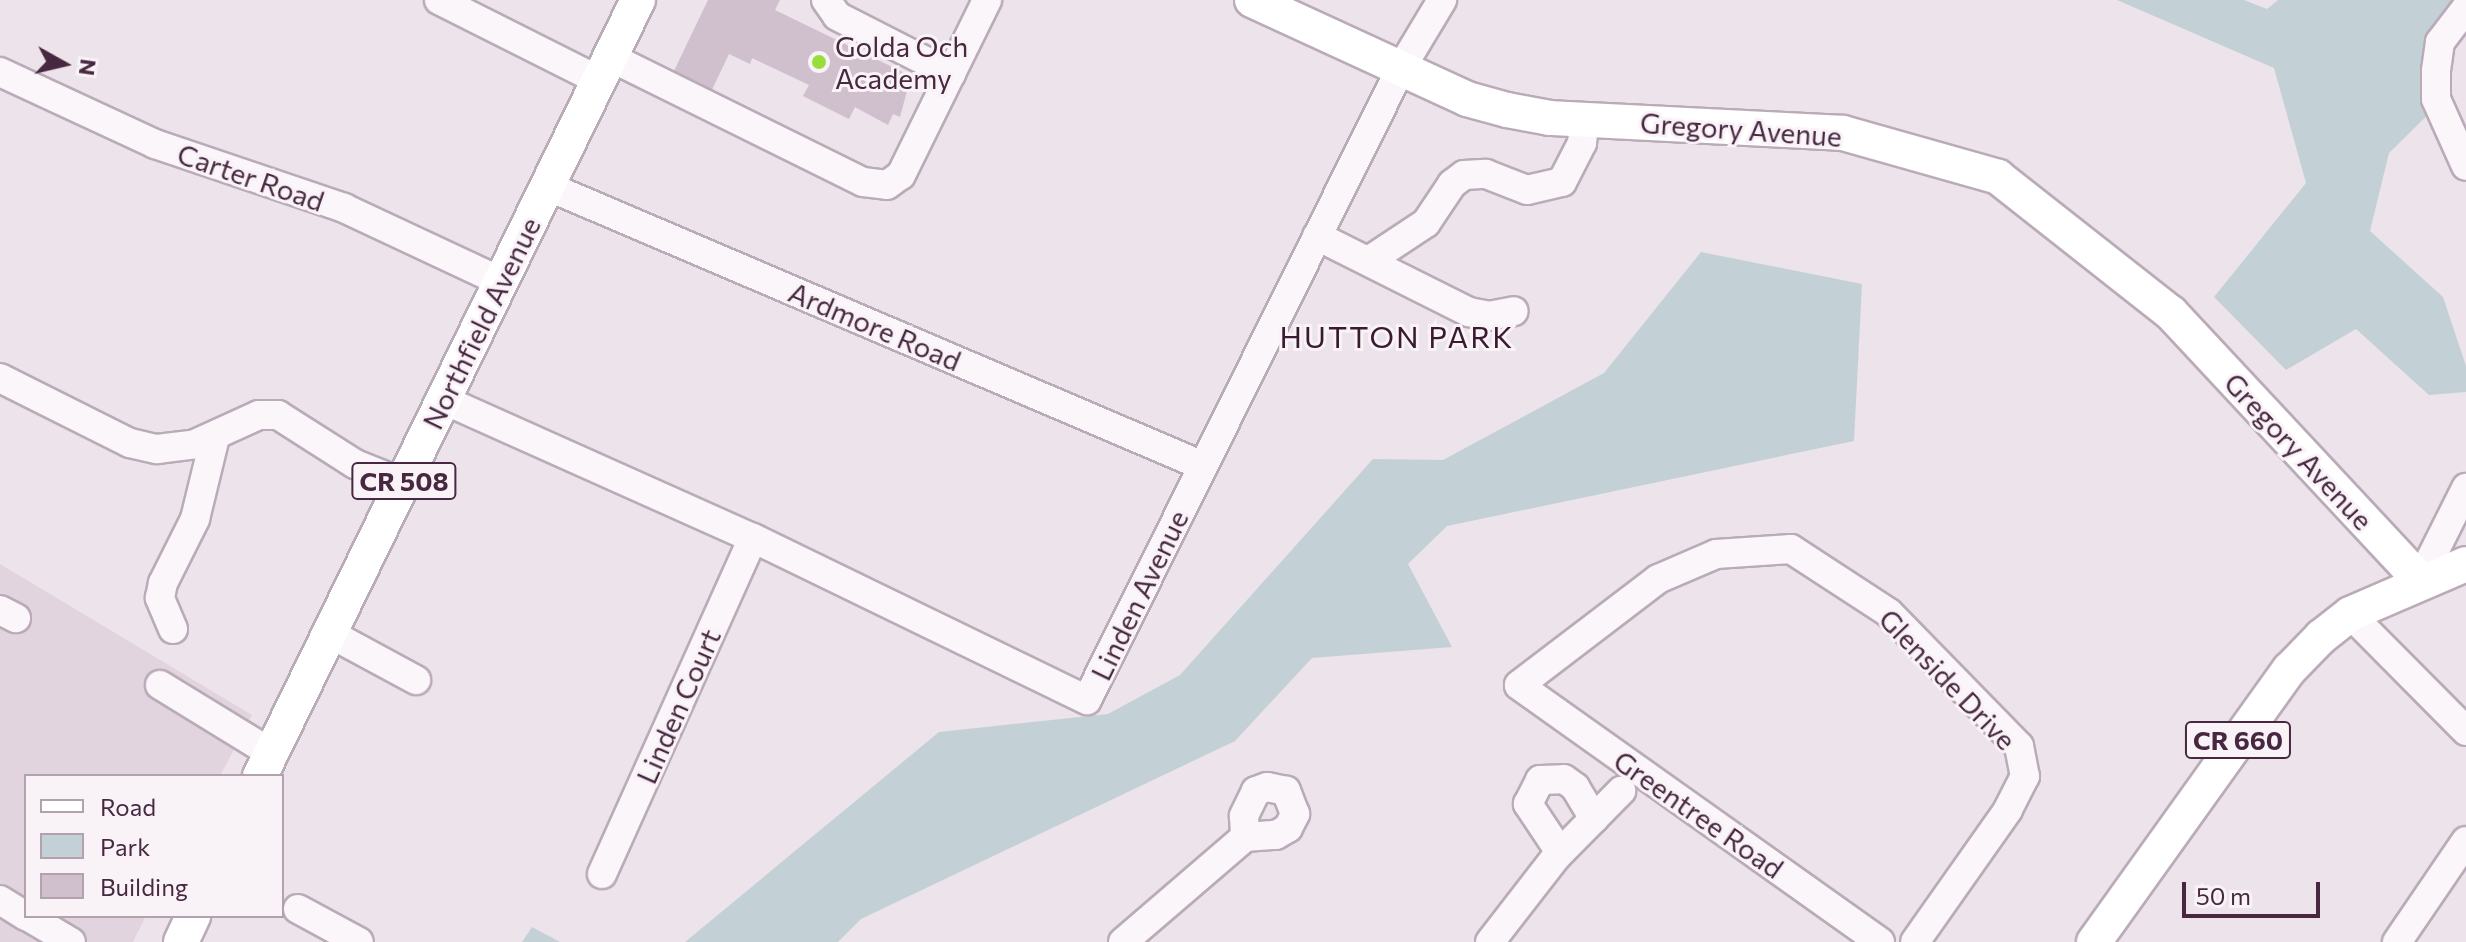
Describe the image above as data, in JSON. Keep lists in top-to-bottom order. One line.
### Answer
{"streets":{"main road":["Gregory Avenue","Northfield Avenue","CR 508","CR 660"],"street":["Carter Road","Ardmore Road","Linden Avenue","Glenside Drive","Linden Court","Greentree Road"]},"crossings":[["Gregory Avenue","Linden Avenue"],["Gregory Avenue","CR 660"],["Carter Road","Northfield Avenue"],["Northfield Avenue","Ardmore Road"],["Northfield Avenue","Linden Avenue"],["Ardmore Road","Linden Avenue"],["Linden Avenue","Linden Court"],["Glenside Drive","Greentree Road"]],"districts":["HUTTON PARK"],"places":["Golda Och Academy"],"legend":["Road","Park","Building"],"scale_bar":"50 m","north":"right"}
